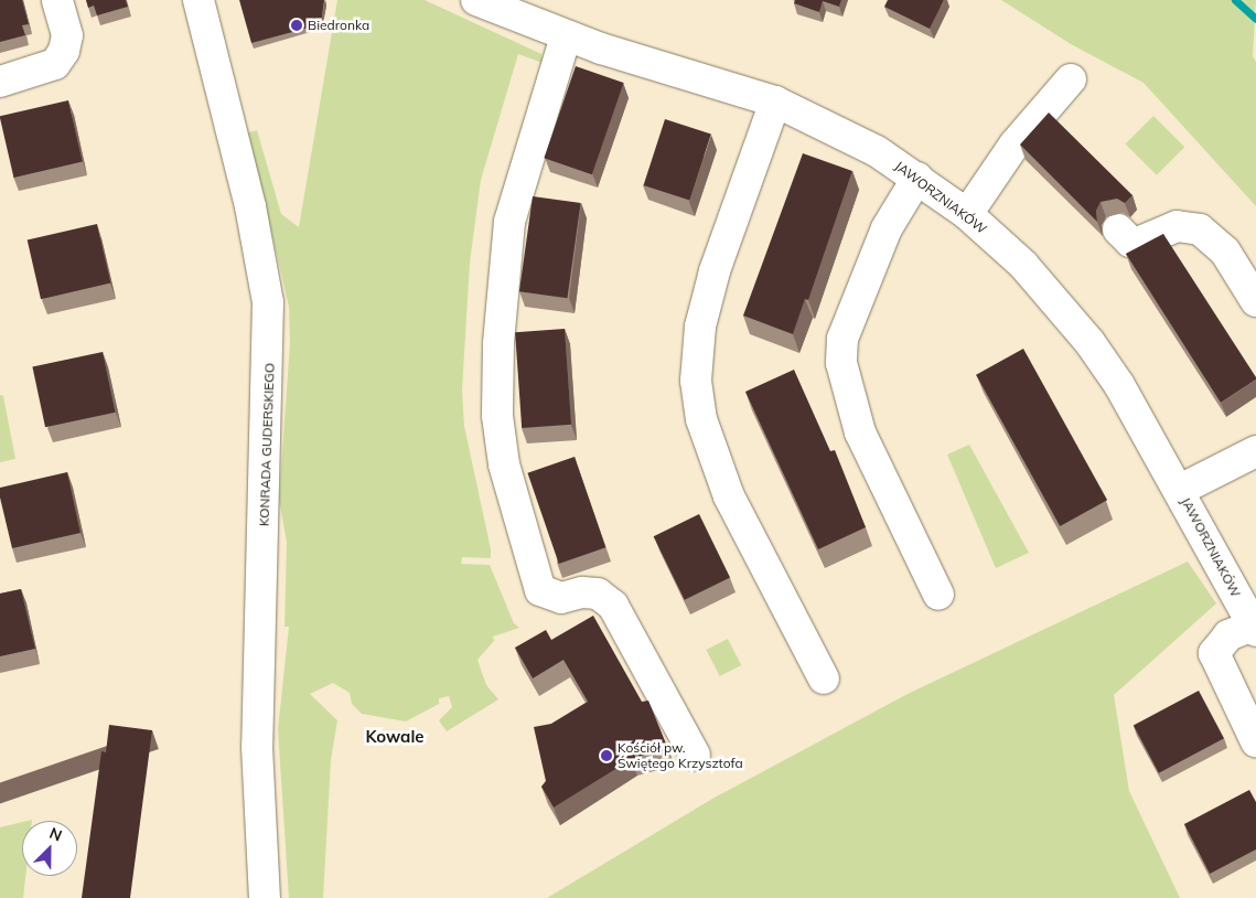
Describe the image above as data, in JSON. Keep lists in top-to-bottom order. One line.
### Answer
{"streets":{"street":["JAWORZNIAKÓW","KONRADA GUDERSKIEGO"]},"districts":["Kowale"],"places":["Biedronka","Kościół pw. Świętego Krzysztofa"],"north":"top right"}
